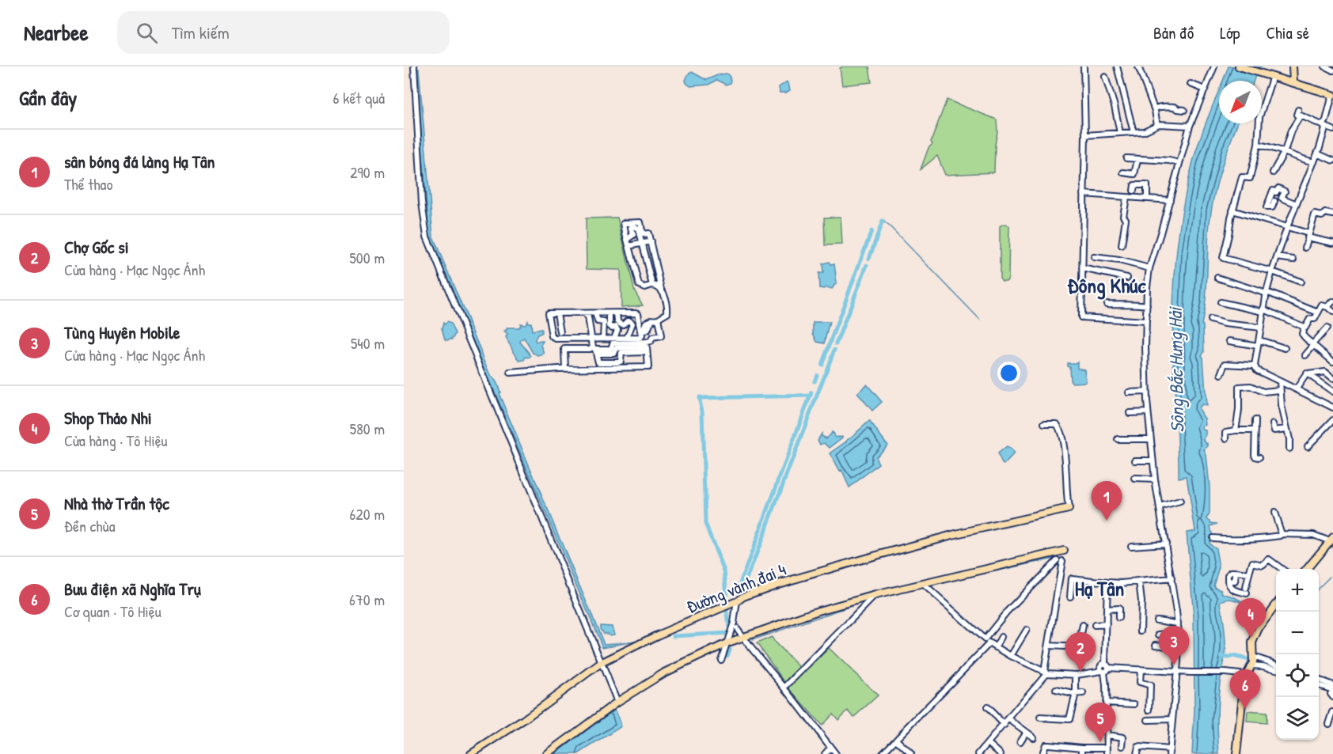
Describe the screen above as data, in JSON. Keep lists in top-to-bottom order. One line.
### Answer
{"streets":{"main road":["Đường vành đai 4"]},"districts":["Đông Khúc","Hạ Tân"],"water":["Sông Bắc Hưng Hải"],"north":"bottom left","page":{"header":"Nearbee","search":"Tìm kiếm","nav":["Bản đồ","Lớp","Chia sẻ"],"heading":["Gần đây","6 kết quả"],"list":[{"mark":"1","name":"sân bóng đá làng Hạ Tân","note":"Thể thao","value":"290 m"},{"mark":"2","name":"Chợ Gốc si","note":"Cửa hàng · Mạc Ngọc Ánh","value":"500 m"},{"mark":"3","name":"Tùng Huyên Mobile","note":"Cửa hàng · Mạc Ngọc Ánh","value":"540 m"},{"mark":"4","name":"Shop Thảo Nhi","note":"Cửa hàng · Tô Hiệu","value":"580 m"},{"mark":"5","name":"Nhà thờ Trần tộc","note":"Đền chùa","value":"620 m"},{"mark":"6","name":"Bưu điện xã Nghĩa Trụ","note":"Cơ quan · Tô Hiệu","value":"670 m"}],"pins":["1","4","3","2","6","5"],"map_buttons":["+","−"]}}
